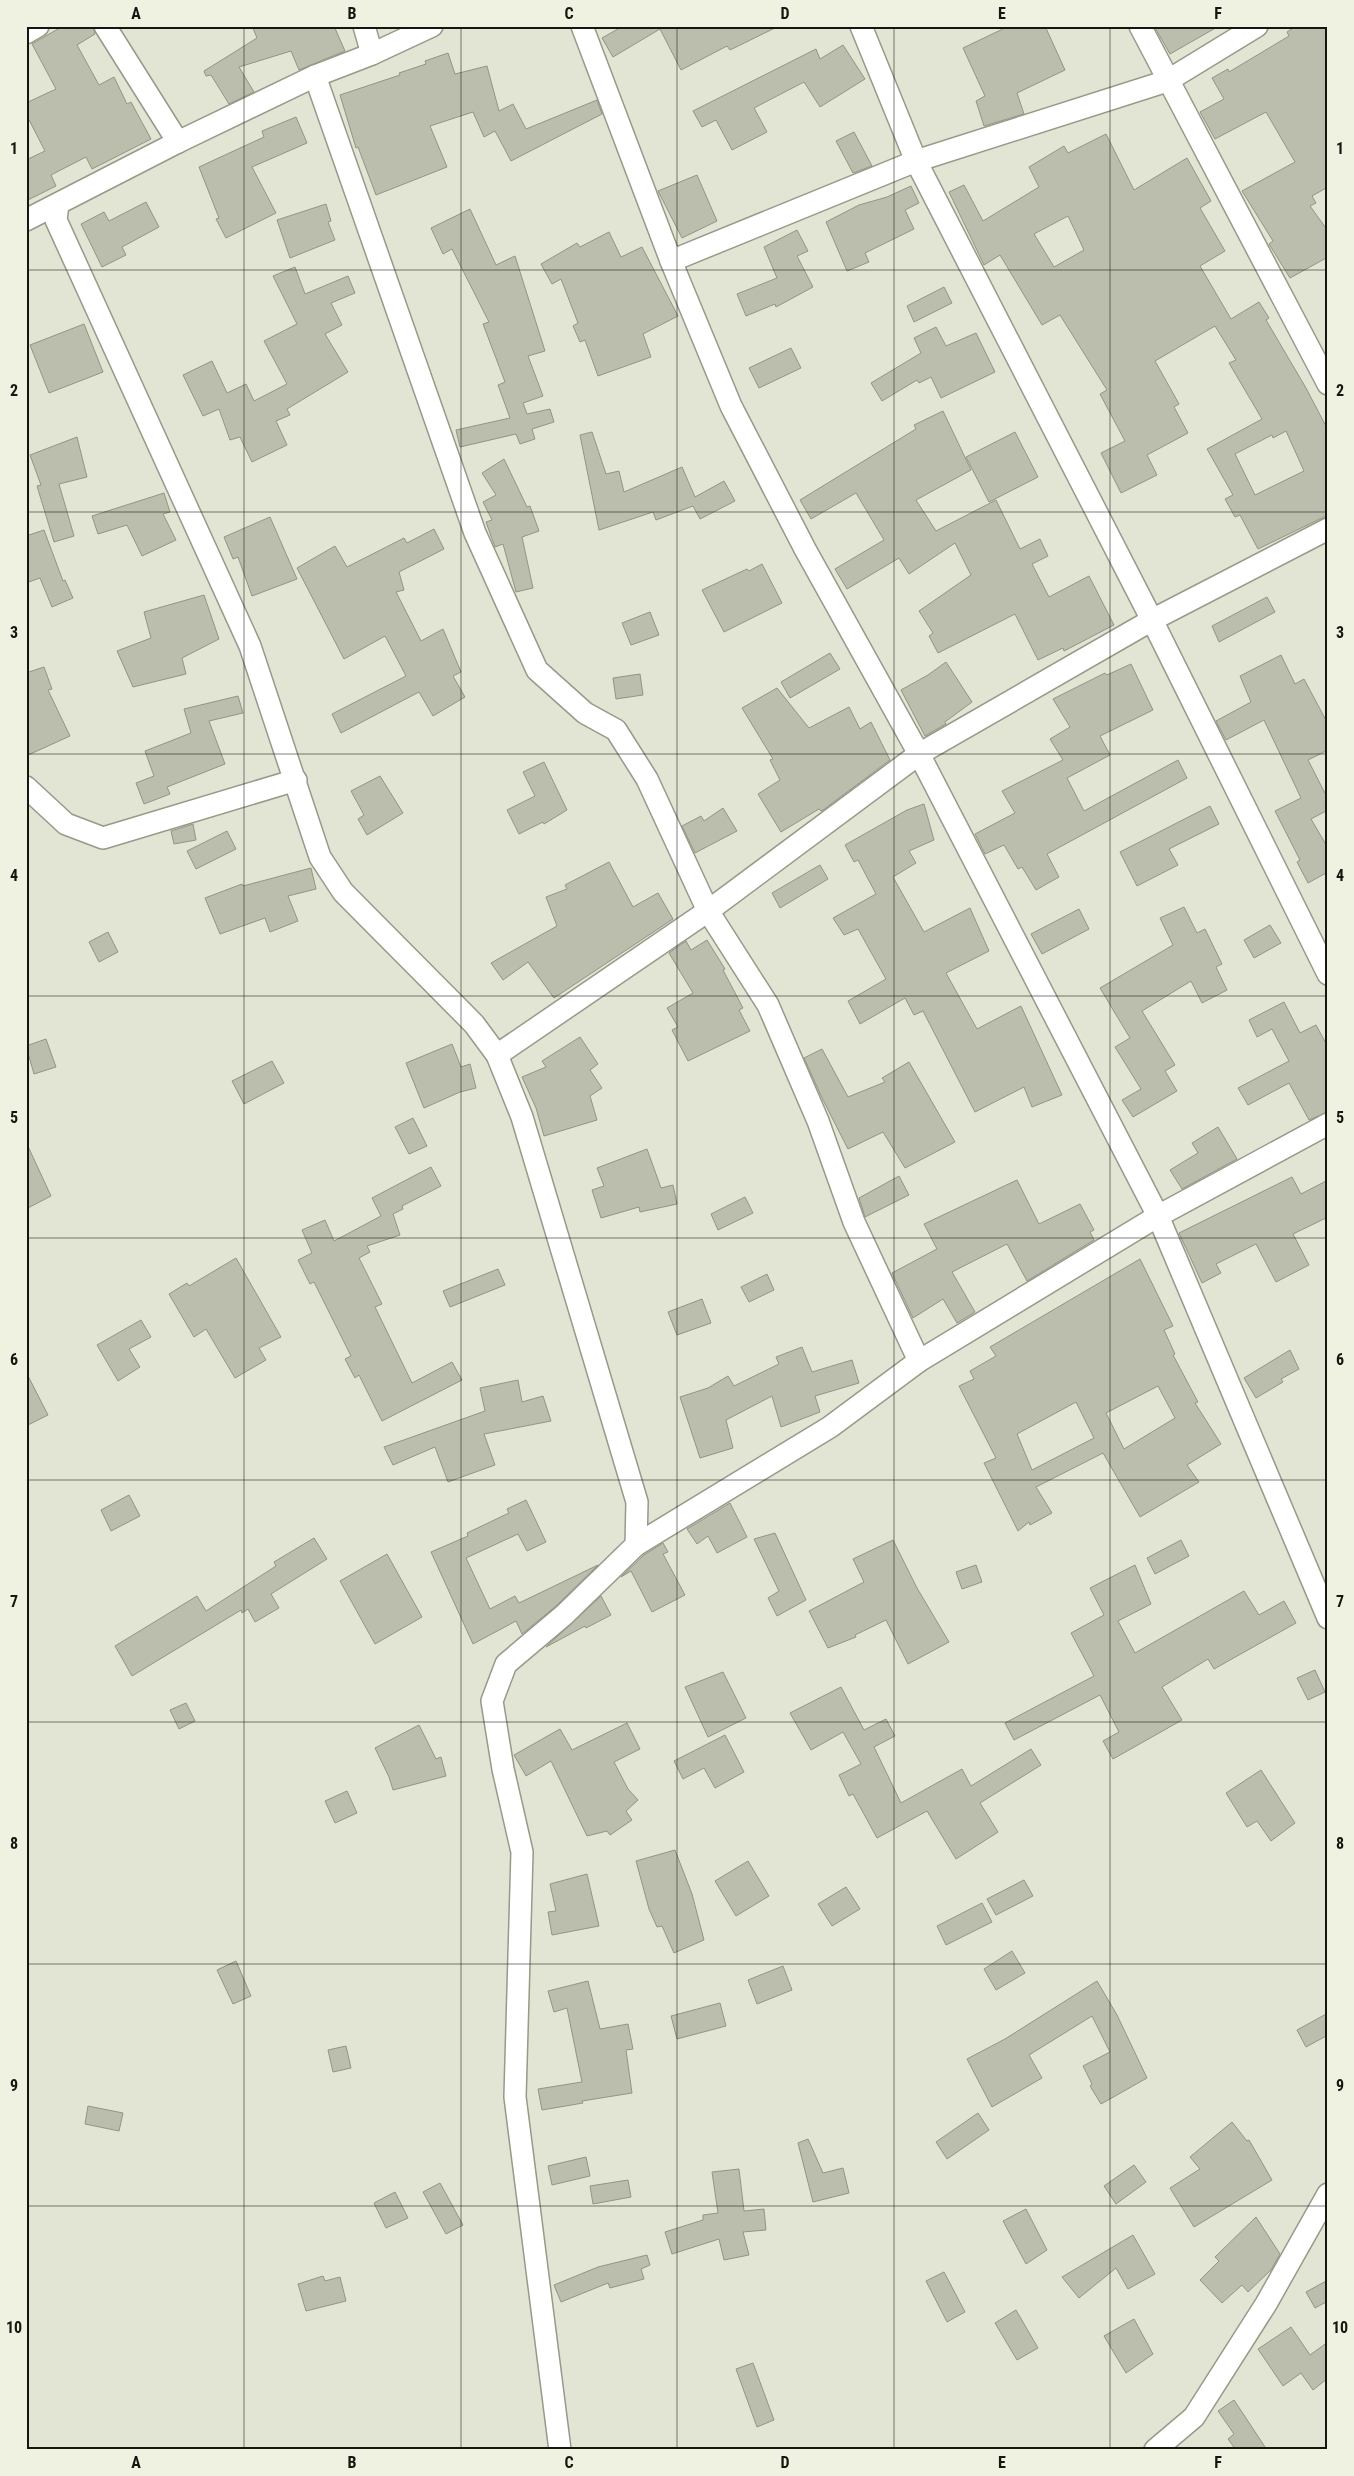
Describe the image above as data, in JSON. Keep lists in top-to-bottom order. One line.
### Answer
{"grid":{"columns":["A","B","C","D","E","F"],"rows":["1","2","3","4","5","6","7","8","9","10"]}}
